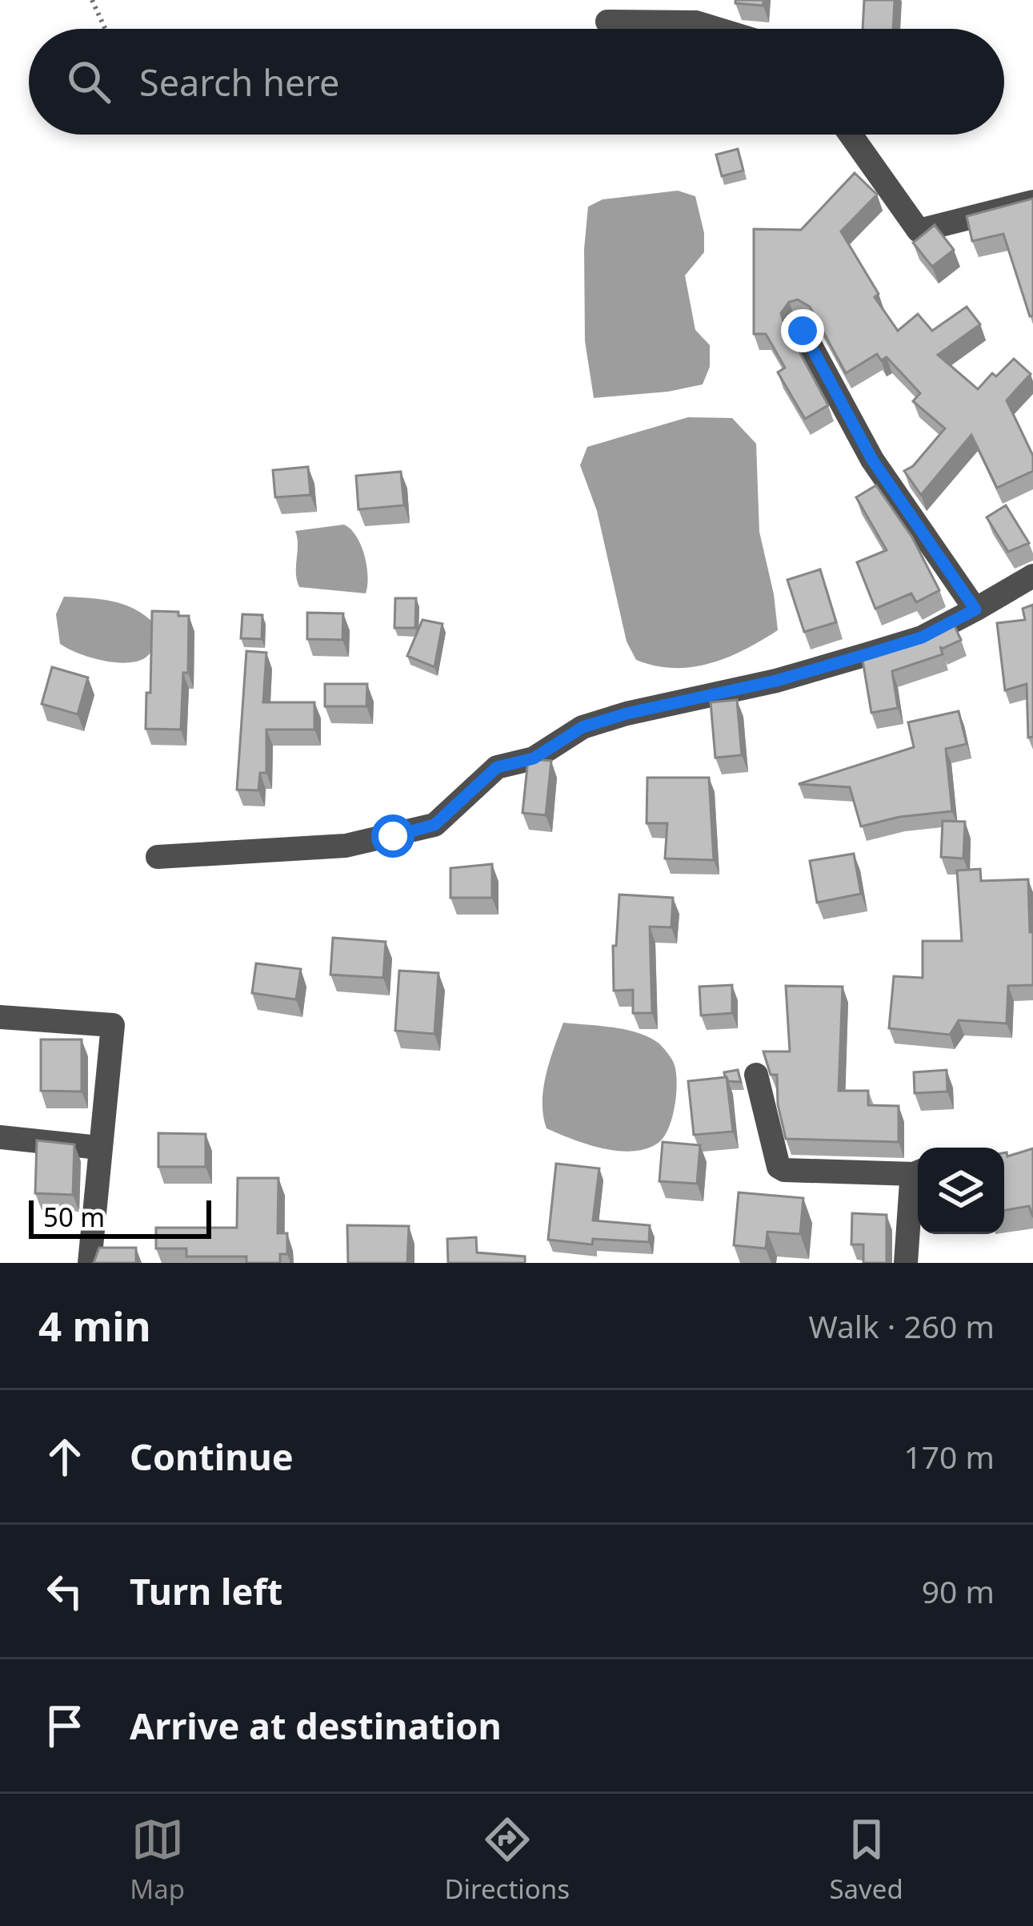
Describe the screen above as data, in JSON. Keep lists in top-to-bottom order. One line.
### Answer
{"scale_bar":"50 m","page":{"search":"Search here","scale":"50 m","heading":["4 min","Walk · 260 m"],"list":[["Continue","170 m"],["Turn left","90 m"],"Arrive at destination"],"nav":["Map","Directions","Saved"]}}
